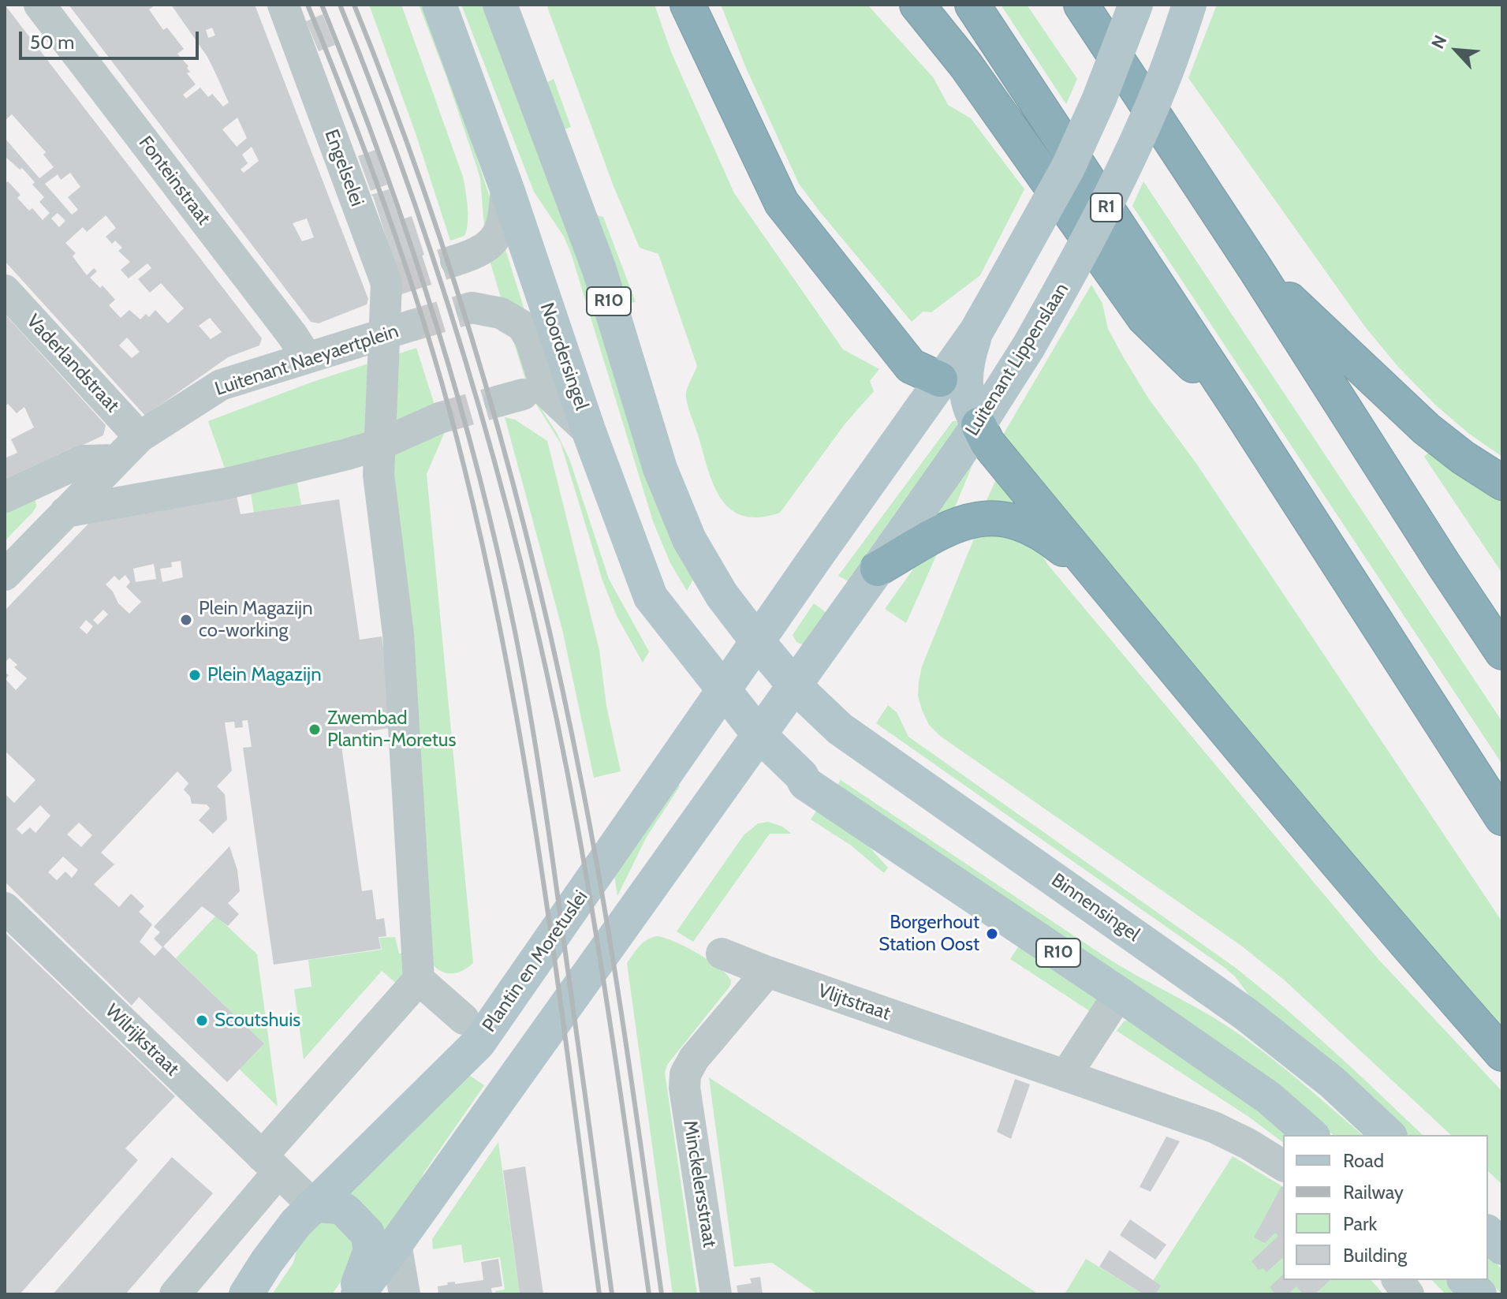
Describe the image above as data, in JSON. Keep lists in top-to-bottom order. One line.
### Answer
{"streets":{"highway":["R1"],"main road":["R10","Noordersingel","Luitenant Lippenslaan","Binnensingel","Plantin en Moretuslei"],"street":["Engelselei","Fonteinstraat","Luitenant Naeyaertplein","Vaderlandstraat","Vlijtstraat","Wilrijkstraat","Minckelersstraat"]},"crossings":[["Engelselei","Luitenant Naeyaertplein"],["Fonteinstraat","Luitenant Naeyaertplein"],["R10","Noordersingel"],["R10","Luitenant Lippenslaan"],["R10","Binnensingel"],["R10","Plantin en Moretuslei"],["Noordersingel","Plantin en Moretuslei"],["Luitenant Lippenslaan","Binnensingel"],["Luitenant Naeyaertplein","Vaderlandstraat"],["Vlijtstraat","Minckelersstraat"]],"places":["Plein Magazijn co-working","Plein Magazijn","Zwembad Plantin-Moretus","Borgerhout Station Oost","Scoutshuis"],"legend":["Road","Railway","Park","Building"],"scale_bar":"50 m","north":"top left"}
